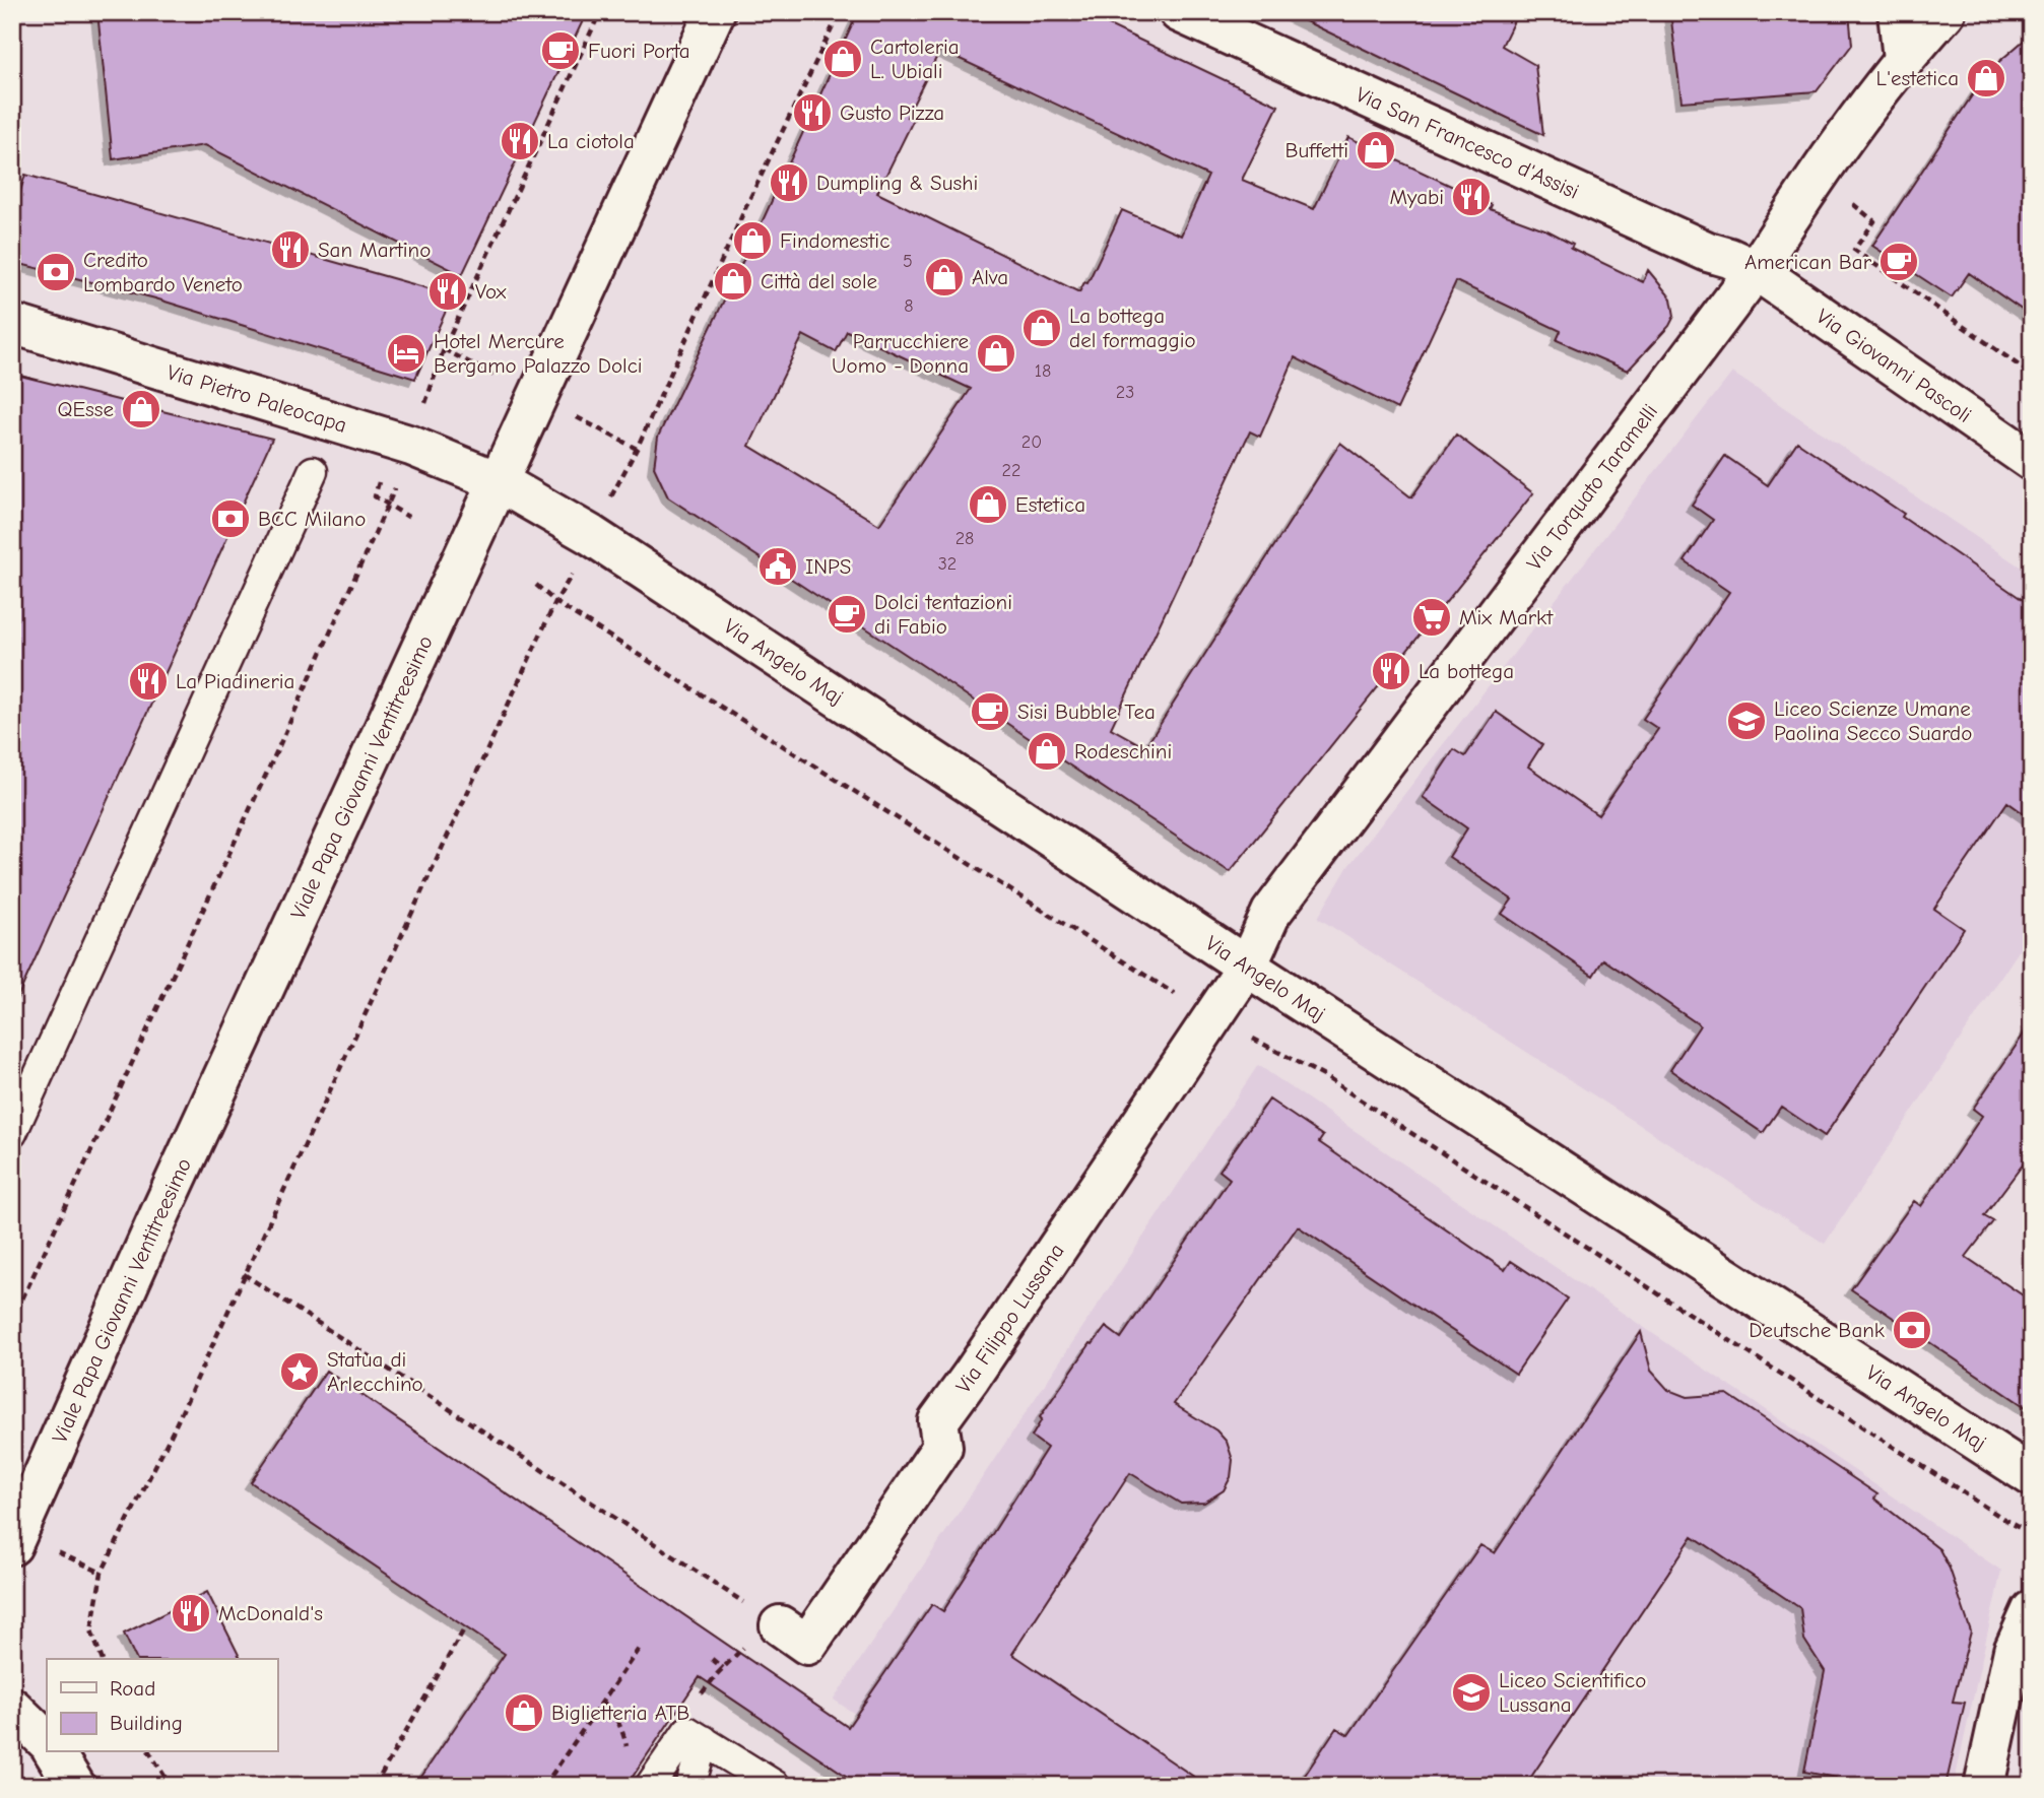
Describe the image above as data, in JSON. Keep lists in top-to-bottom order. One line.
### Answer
{"streets":{"street":["Via San Francesco d'Assisi","Via Giovanni Pascoli","Via Pietro Paleocapa","Via Torquato Taramelli","Via Angelo Maj","Viale Papa Giovanni Ventitreesimo","Via Filippo Lussana"]},"crossings":[["Via San Francesco d'Assisi","Via Giovanni Pascoli"],["Via San Francesco d'Assisi","Via Torquato Taramelli"],["Via Giovanni Pascoli","Via Torquato Taramelli"],["Via Pietro Paleocapa","Via Angelo Maj"],["Via Pietro Paleocapa","Viale Papa Giovanni Ventitreesimo"],["Via Torquato Taramelli","Via Angelo Maj"],["Via Torquato Taramelli","Via Filippo Lussana"],["Via Angelo Maj","Viale Papa Giovanni Ventitreesimo"],["Via Angelo Maj","Via Filippo Lussana"]],"places":{"cafe":["Fuori Porta","American Bar","Dolci tentazioni di Fabio","Sisi Bubble Tea"],"shop":["Cartoleria L. Ubiali","L'estetica","Buffetti","Findomestic","Alva","Città del sole","La bottega del formaggio","Parrucchiere Uomo - Donna","QEsse","Estetica","Rodeschini","Biglietteria ATB"],"restaurant":["Gusto Pizza","La ciotola","Dumpling & Sushi","Myabi","San Martino","Vox","La bottega","La Piadineria","McDonald's"],"bank":["Credito Lombardo Veneto","BCC Milano","Deutsche Bank"],"hotel":["Hotel Mercure Bergamo Palazzo Dolci"],"public building":["INPS"],"supermarket":["Mix Markt"],"school or university":["Liceo Scienze Umane Paolina Secco Suardo","Liceo Scientifico Lussana"],"place":["Statua di Arlecchino"]},"house_numbers":["5","8","18","23","20","22","28","32"],"legend":["Road","Building"]}
